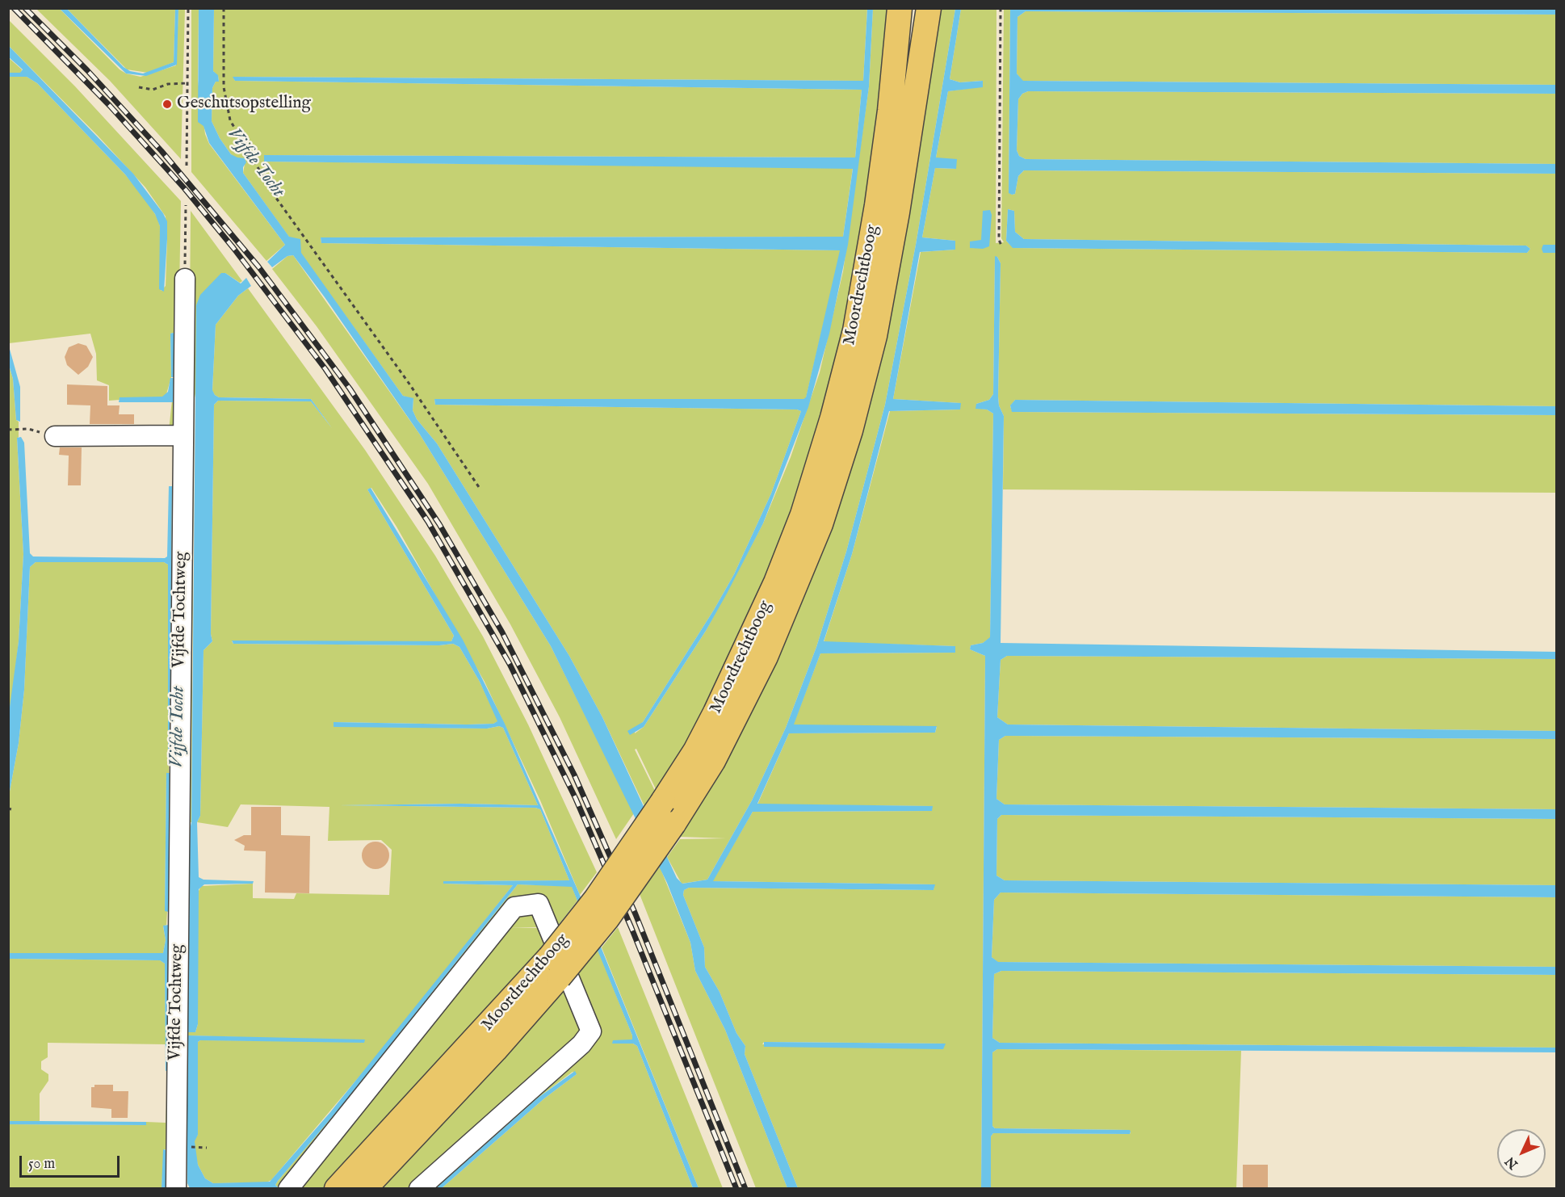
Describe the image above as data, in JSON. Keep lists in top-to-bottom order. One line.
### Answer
{"streets":{"main road":["Moordrechtboog"],"street":["Vijfde Tochtweg"]},"water":["Vijfde Tocht"],"places":["Geschutsopstelling"],"scale_bar":"50 m","north":"bottom left"}
